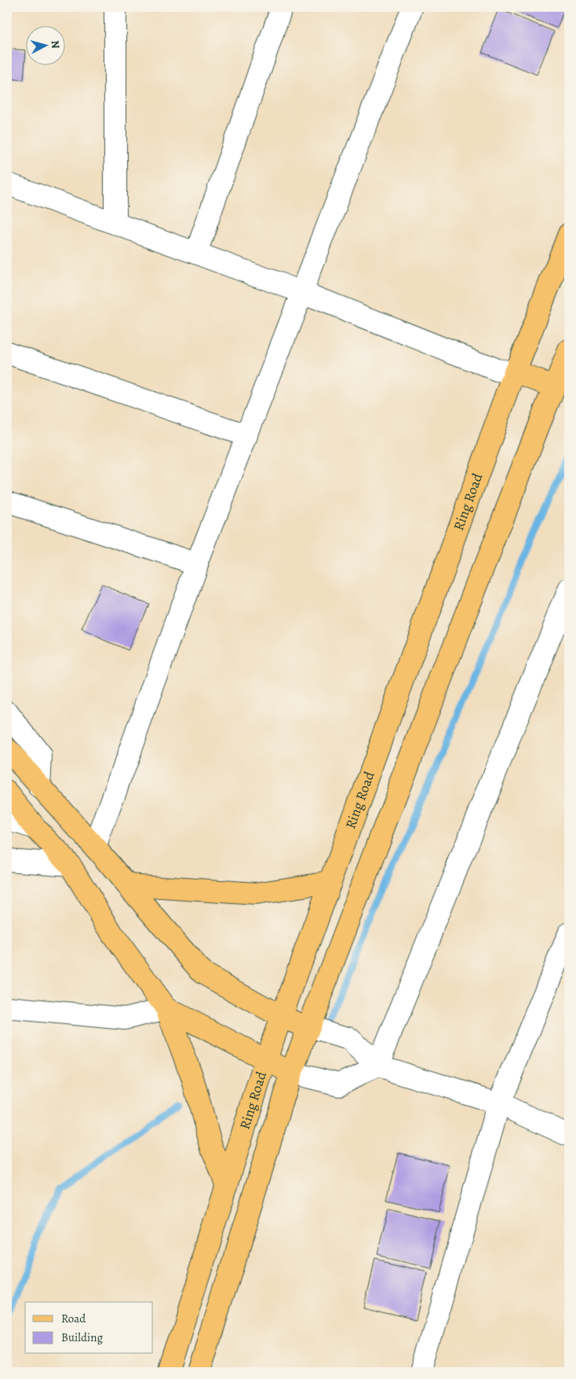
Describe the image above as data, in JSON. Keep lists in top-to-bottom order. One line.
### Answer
{"streets":{"main road":["Ring Road"]},"legend":["Road","Building"],"north":"right"}
